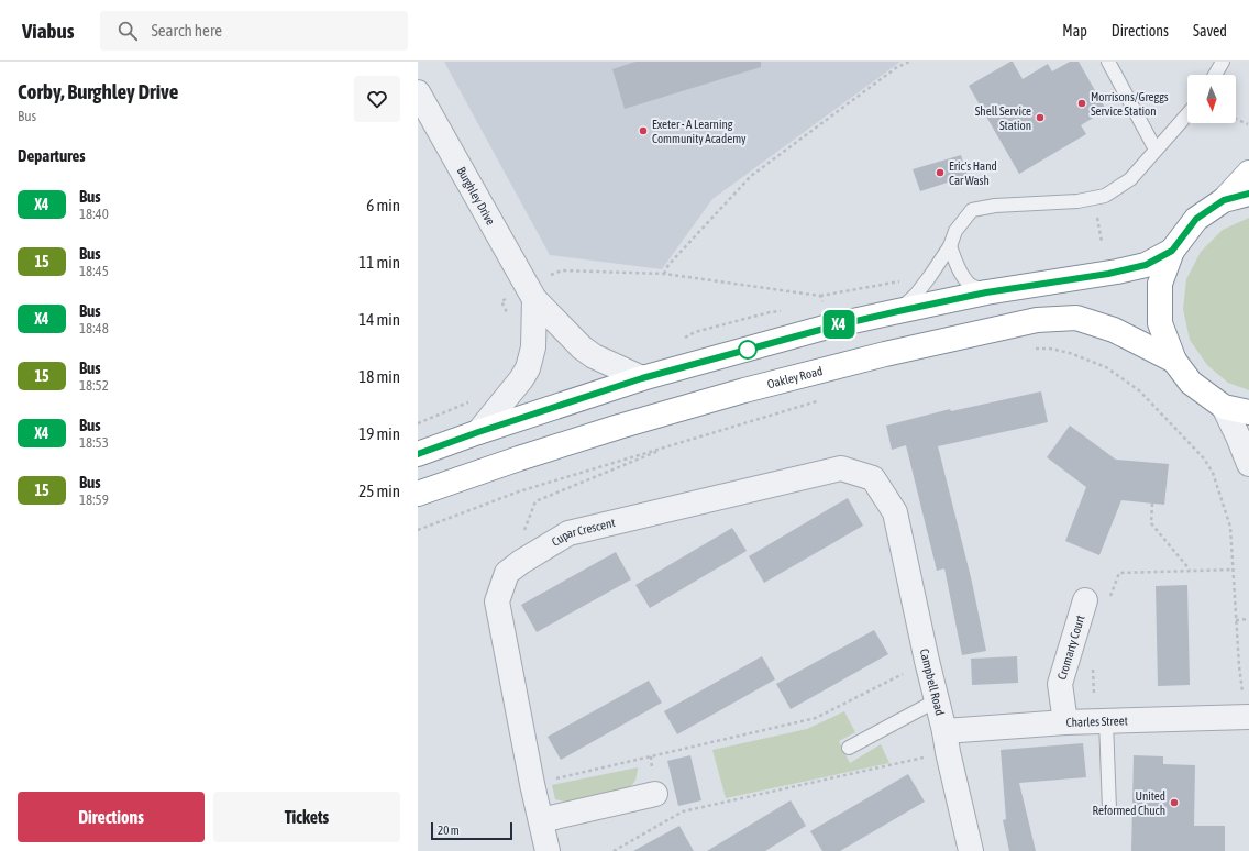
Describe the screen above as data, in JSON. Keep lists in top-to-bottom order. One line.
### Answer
{"streets":{"main road":["Oakley Road"],"street":["Burghley Drive","Cupar Crescent","Cromarty Court","Campbell Road","Charles Street"]},"crossings":[["Cupar Crescent","Campbell Road"],["Cromarty Court","Charles Street"],["Campbell Road","Charles Street"]],"places":["Morrisons/Greggs Service Station","Shell Service Station","Exeter - A Learning Community Academy","Eric's Hand Car Wash","United Reformed Chuch"],"lines":["bus line X4"],"scale_bar":"20 m","north":"bottom","page":{"header":"Viabus","search":"Search here","nav":["Map","Directions","Saved"],"heading":[["Corby, Burghley Drive","Bus"],"Departures"],"on_map":"X4","list":[{"mark":"X4","name":"Bus","note":"18:40","value":"6 min"},{"mark":"15","name":"Bus","note":"18:45","value":"11 min"},{"mark":"X4","name":"Bus","note":"18:48","value":"14 min"},{"mark":"15","name":"Bus","note":"18:52","value":"18 min"},{"mark":"X4","name":"Bus","note":"18:53","value":"19 min"},{"mark":"15","name":"Bus","note":"18:59","value":"25 min"}],"buttons":["Directions","Tickets"],"scale":"20 m"}}
